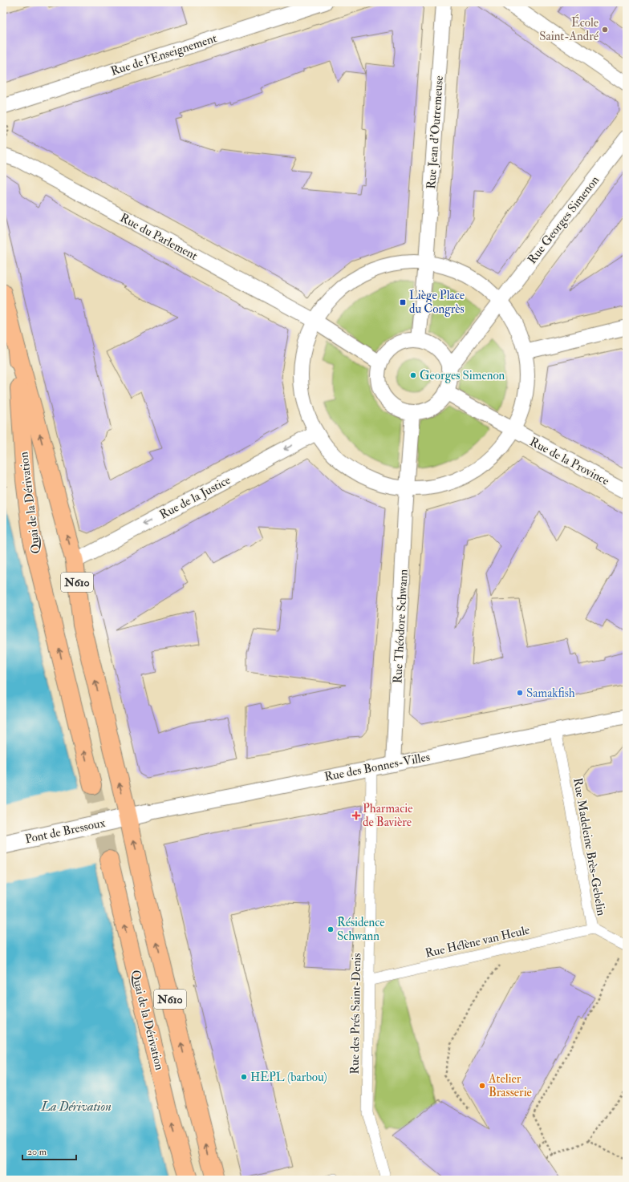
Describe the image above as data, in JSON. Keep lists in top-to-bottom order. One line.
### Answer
{"streets":{"main road":["Quai de la Dérivation","N610"],"street":["Rue de l'Enseignement","Rue Jean d'Outremeuse","Rue Georges Simenon","Rue du Parlement","Rue de la Province","Rue de la Justice","Rue Théodore Schwann","Rue des Bonnes-Villes","Pont de Bressoux","Rue Madeleine Brès-Gebelin","Rue Hélène van Heule","Rue des Prés Saint-Denis"]},"crossings":[["Rue Jean d'Outremeuse","Rue Georges Simenon"],["Rue Jean d'Outremeuse","Rue du Parlement"],["Rue Jean d'Outremeuse","Rue de la Province"],["Rue Jean d'Outremeuse","Rue Théodore Schwann"],["Rue Georges Simenon","Rue du Parlement"],["Rue Georges Simenon","Rue de la Province"],["Rue Georges Simenon","Rue Théodore Schwann"],["Rue du Parlement","Rue de la Province"],["Rue du Parlement","Rue Théodore Schwann"],["Rue de la Province","Rue Théodore Schwann"],["Rue de la Justice","N610"],["Quai de la Dérivation","N610"],["N610","Rue des Bonnes-Villes"],["N610","Pont de Bressoux"],["Rue Théodore Schwann","Rue des Bonnes-Villes"],["Rue des Bonnes-Villes","Pont de Bressoux"],["Rue des Bonnes-Villes","Rue Madeleine Brès-Gebelin"],["Rue des Bonnes-Villes","Rue des Prés Saint-Denis"],["Rue Madeleine Brès-Gebelin","Rue Hélène van Heule"],["Rue Hélène van Heule","Rue des Prés Saint-Denis"]],"one_way":["Rue de la Justice"],"water":["La Dérivation"],"places":{"other":["École Saint-André","Georges Simenon","Samakfish","Résidence Schwann","HEPL (barbou)","Atelier Brasserie"],"transit":["Liège Place du Congrès"],"health":["Pharmacie de Bavière"]},"scale_bar":"20 m"}
